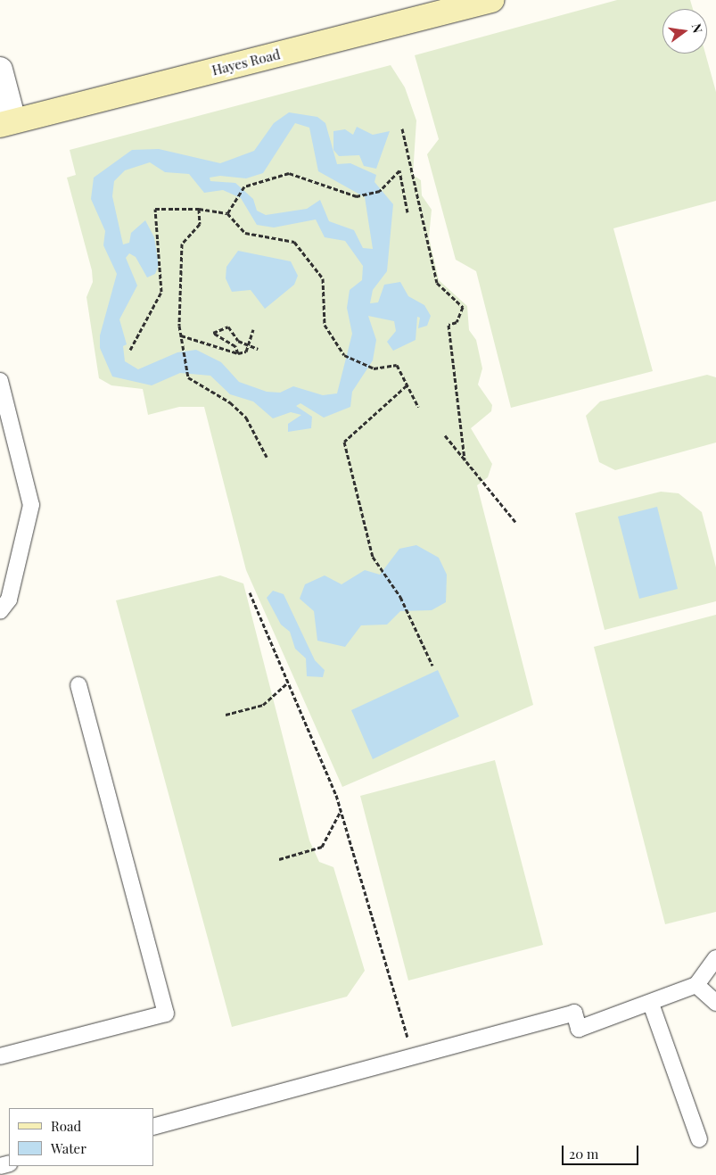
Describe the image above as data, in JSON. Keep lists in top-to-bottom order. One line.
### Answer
{"streets":{"street":["Hayes Road"]},"legend":["Road","Water"],"scale_bar":"20 m","north":"right"}
